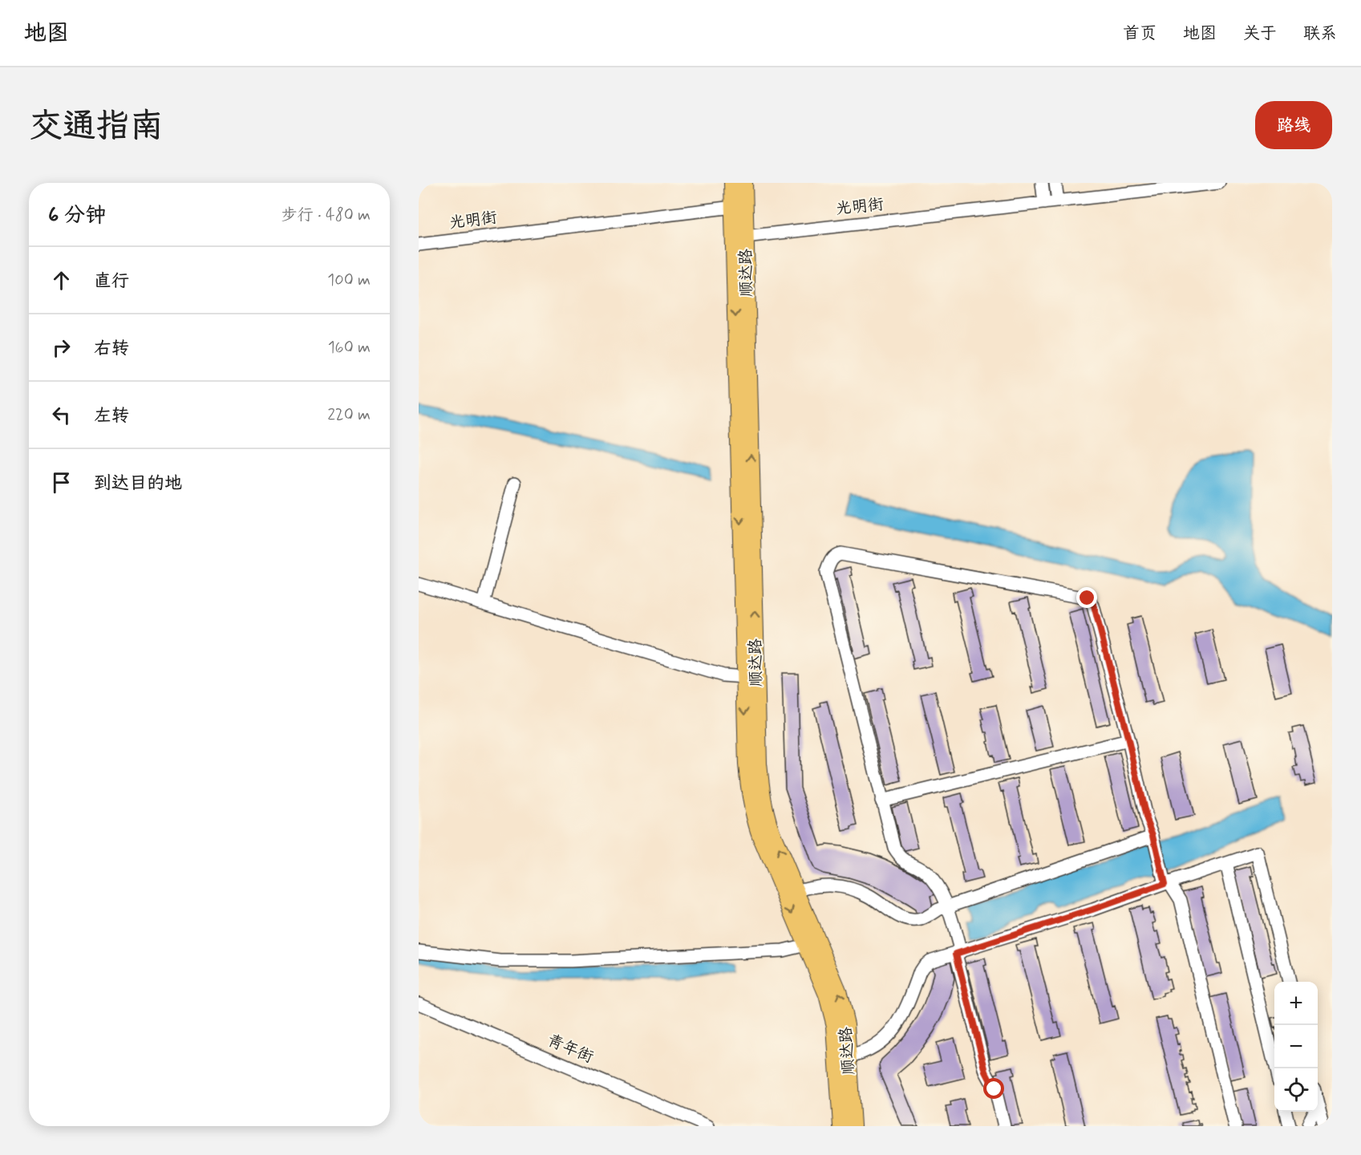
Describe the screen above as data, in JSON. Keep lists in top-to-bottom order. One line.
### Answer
{"streets":{"main road":["顺达路"],"street":["光明街","青年街"]},"crossings":[["光明街","顺达路"]],"page":{"header":"地图","nav":["首页","地图","关于","联系"],"buttons":"路线","title":"交通指南","heading":["6 分钟","步行 · 480 m"],"list":[["直行","100 m"],["右转","160 m"],["左转","220 m"],"到达目的地"],"map_buttons":["+","−"]}}
